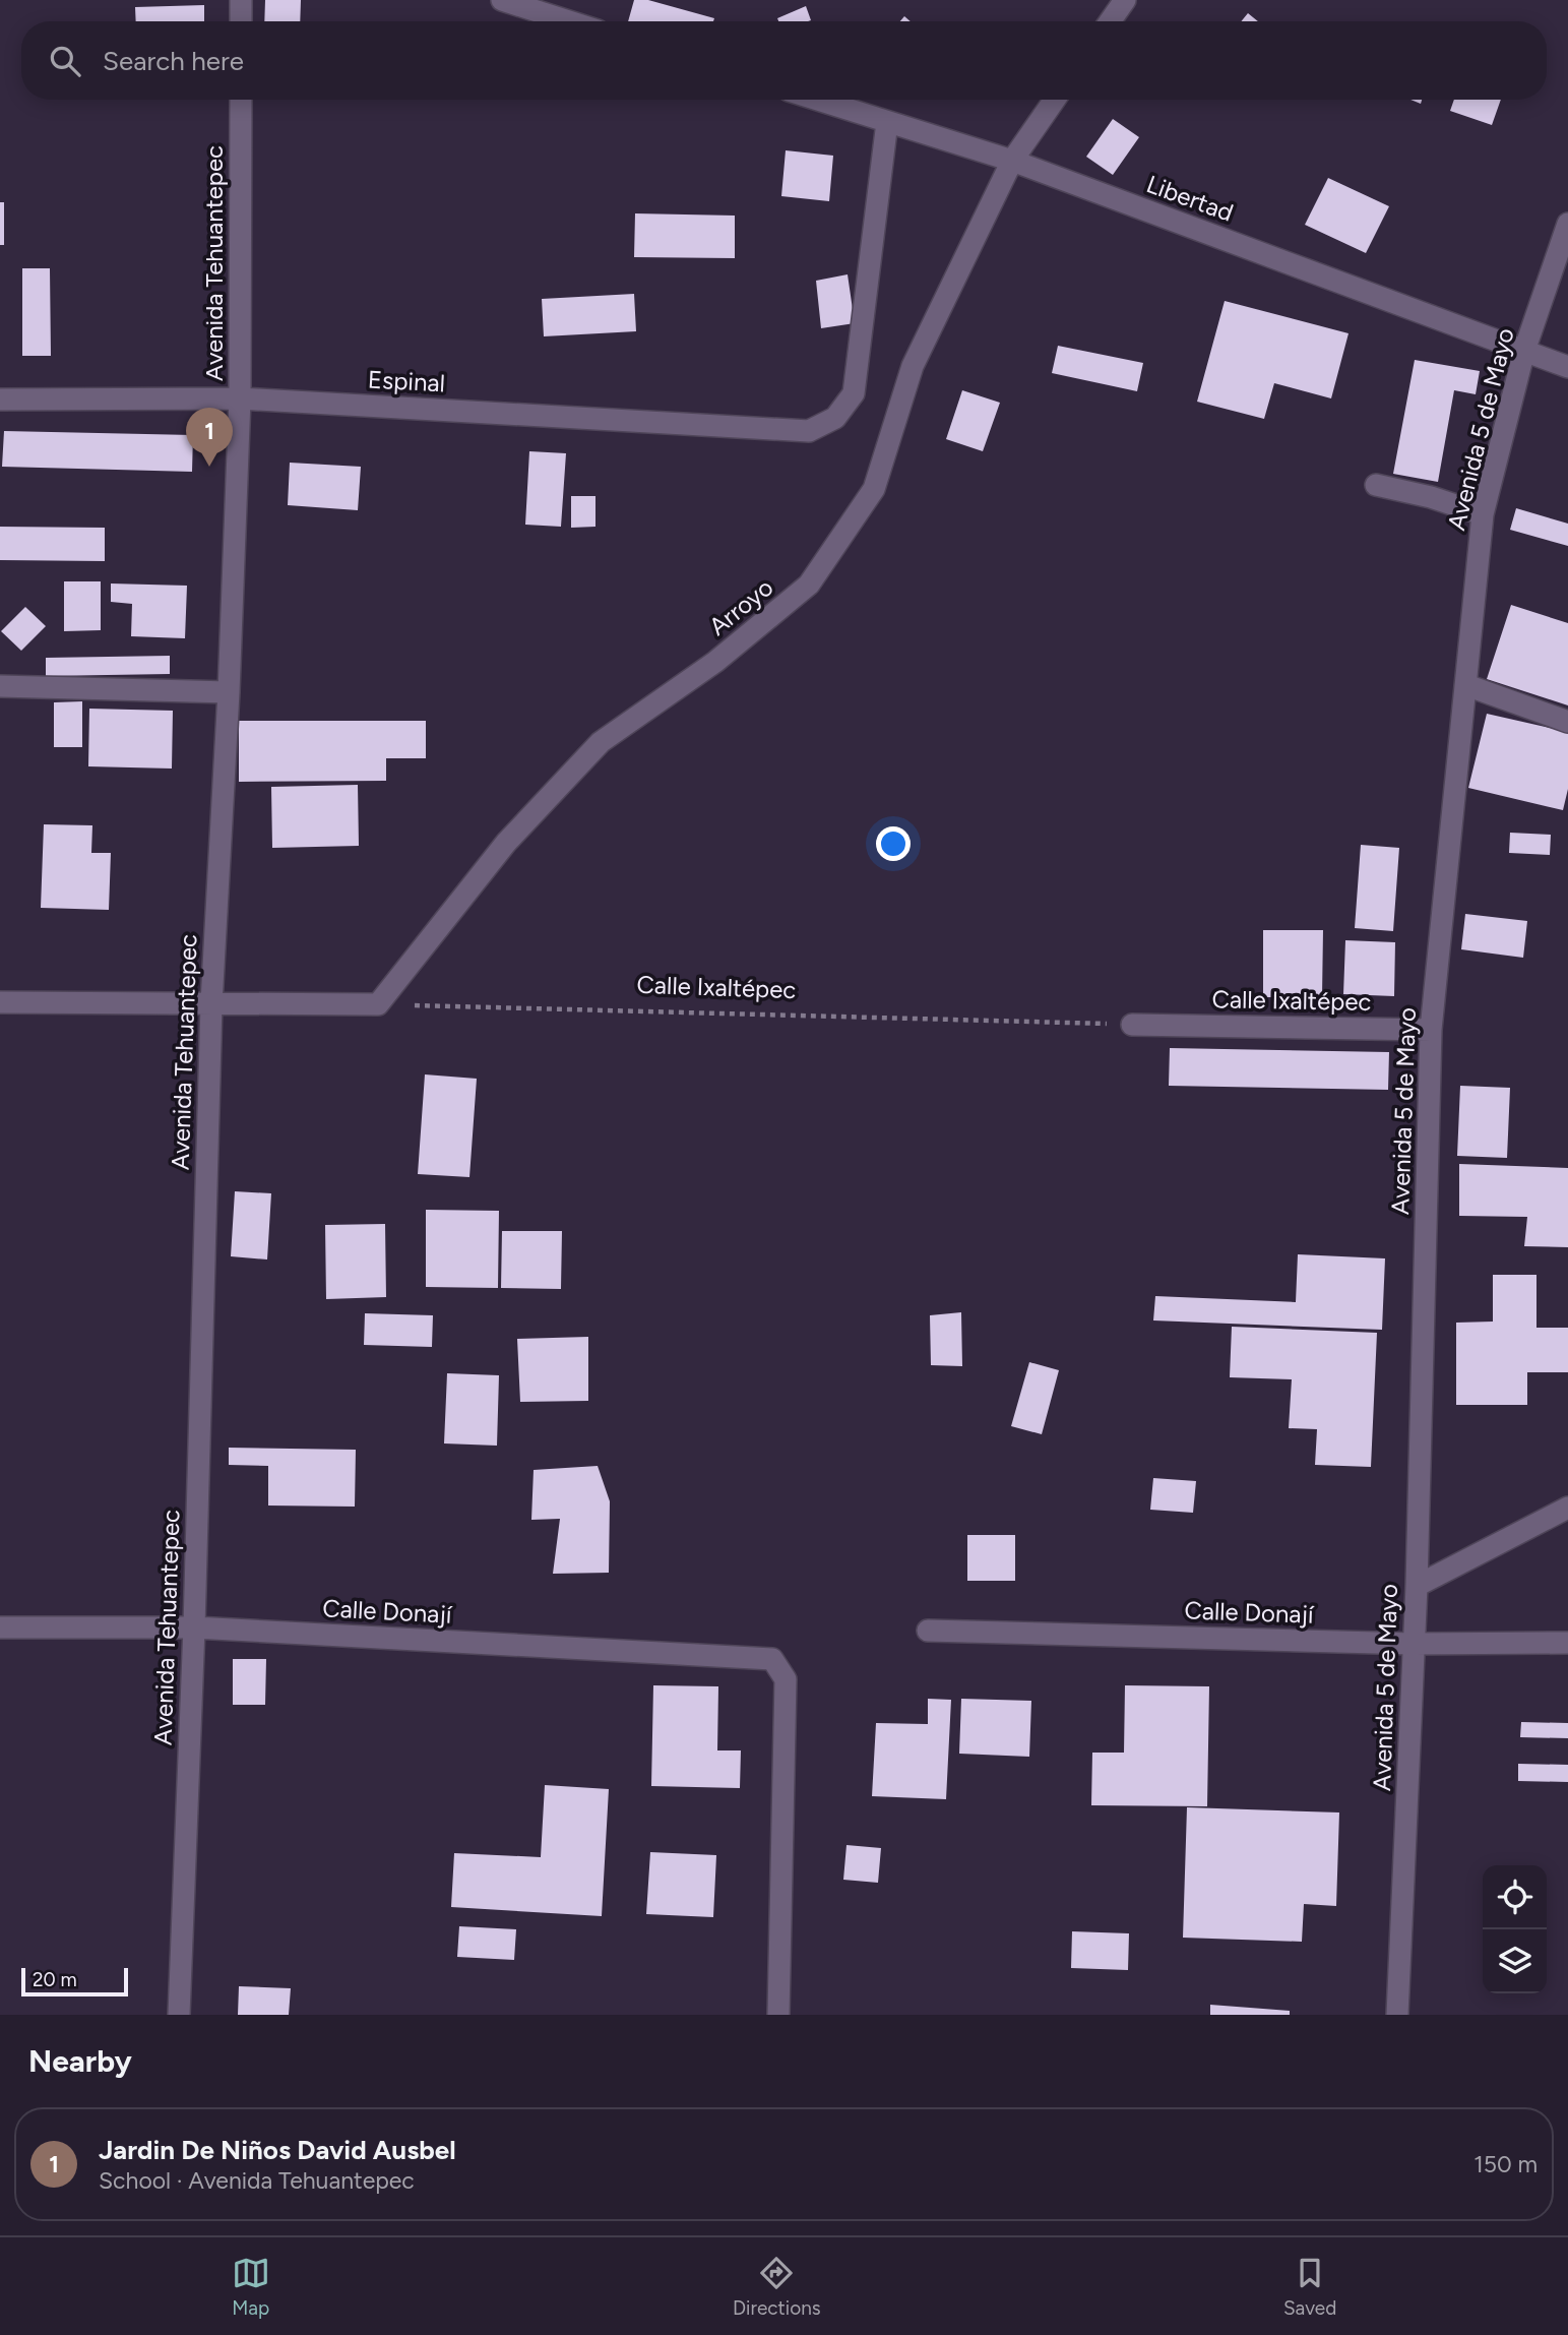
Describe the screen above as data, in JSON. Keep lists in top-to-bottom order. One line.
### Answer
{"streets":{"street":["Libertad","Avenida Tehuantepec","Espinal","Avenida 5 de Mayo","Arroyo","Calle Ixaltépec","Calle Donají"]},"crossings":[["Libertad","Espinal"],["Libertad","Avenida 5 de Mayo"],["Libertad","Arroyo"],["Avenida Tehuantepec","Espinal"],["Avenida Tehuantepec","Calle Donají"],["Avenida 5 de Mayo","Calle Ixaltépec"],["Avenida 5 de Mayo","Calle Donají"],["Arroyo","Calle Ixaltépec"]],"scale_bar":"20 m","page":{"search":"Search here","pins":"1","scale":"20 m","heading":"Nearby","list":[{"mark":"1","name":"Jardin De Niños David Ausbel","note":"School · Avenida Tehuantepec","value":"150 m"}],"nav":["Map","Directions","Saved"]}}
